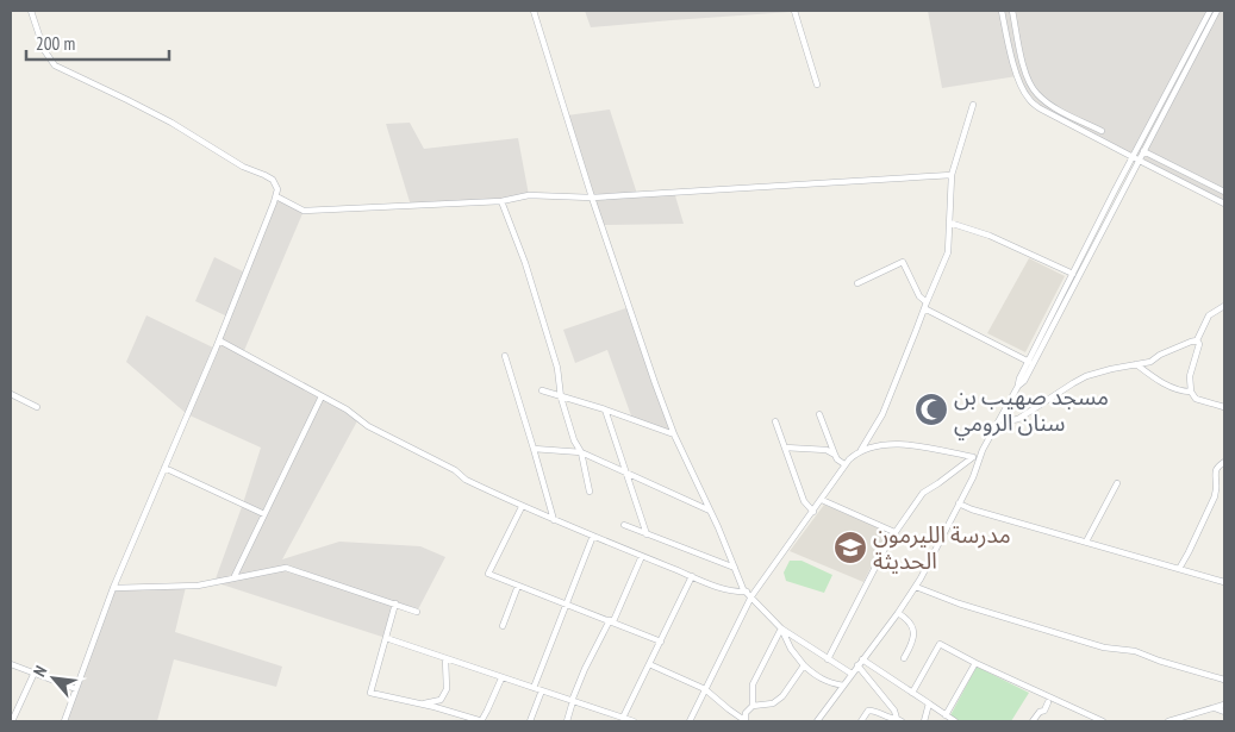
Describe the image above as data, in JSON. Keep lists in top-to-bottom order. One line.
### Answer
{"places":{"mosque":["مسجد صهيب بن سنان الرومي"],"school or university":["مدرسة الليرمون الحديثة"]},"scale_bar":"200 m","north":"top left"}
